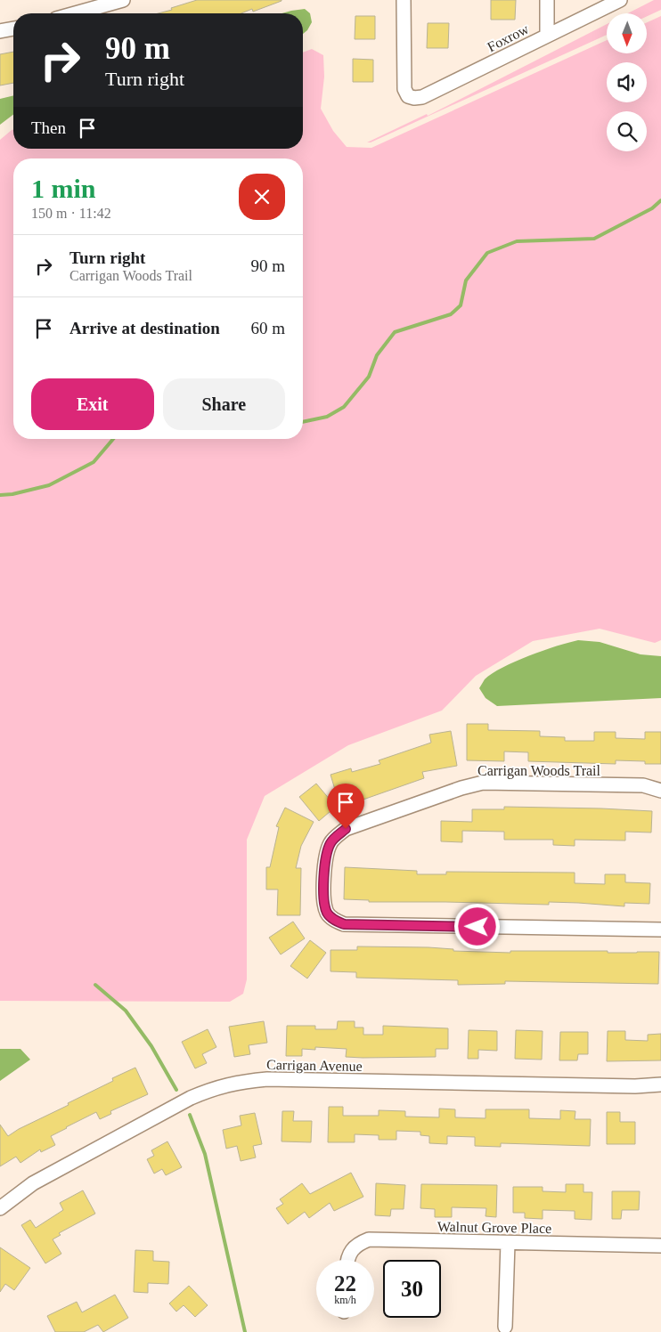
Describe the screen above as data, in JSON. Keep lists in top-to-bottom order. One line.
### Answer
{"streets":{"street":["Foxrow","Carrigan Woods Trail","Carrigan Avenue","Walnut Grove Place"]},"north":"bottom","page":{"turn":["90 m","Turn right"],"then":"Then","heading":["1 min","150 m · 11:42"],"list":[{"name":"Turn right","note":"Carrigan Woods Trail","value":"90 m"},{"name":"Arrive at destination","value":"60 m"}],"buttons":["Exit","Share"],"speed":"22 km/h","limit":"30"}}
